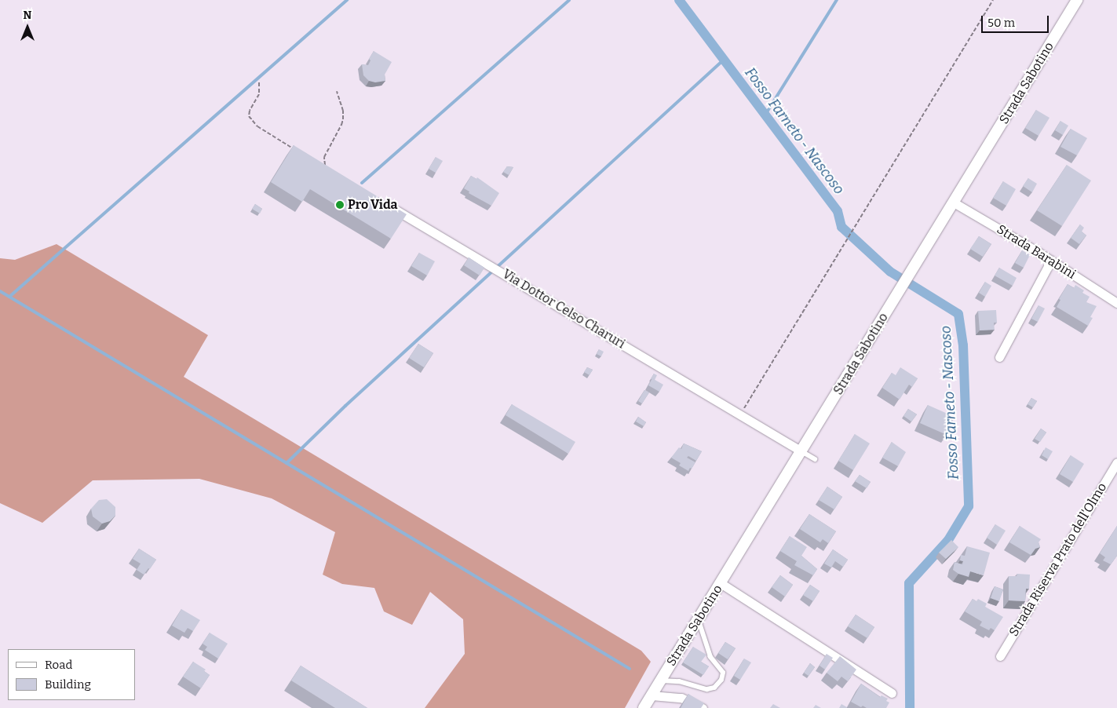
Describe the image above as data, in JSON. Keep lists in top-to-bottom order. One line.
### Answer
{"streets":{"street":["Strada Sabotino","Strada Barabini","Via Dottor Celso Charuri","Strada Riserva Prato dell'Olmo"]},"crossings":[["Strada Sabotino","Strada Barabini"],["Strada Sabotino","Via Dottor Celso Charuri"]],"water":["Fosso Farneto - Nascoso"],"places":["Pro Vida"],"legend":["Road","Building"],"scale_bar":"50 m","north":"top"}
